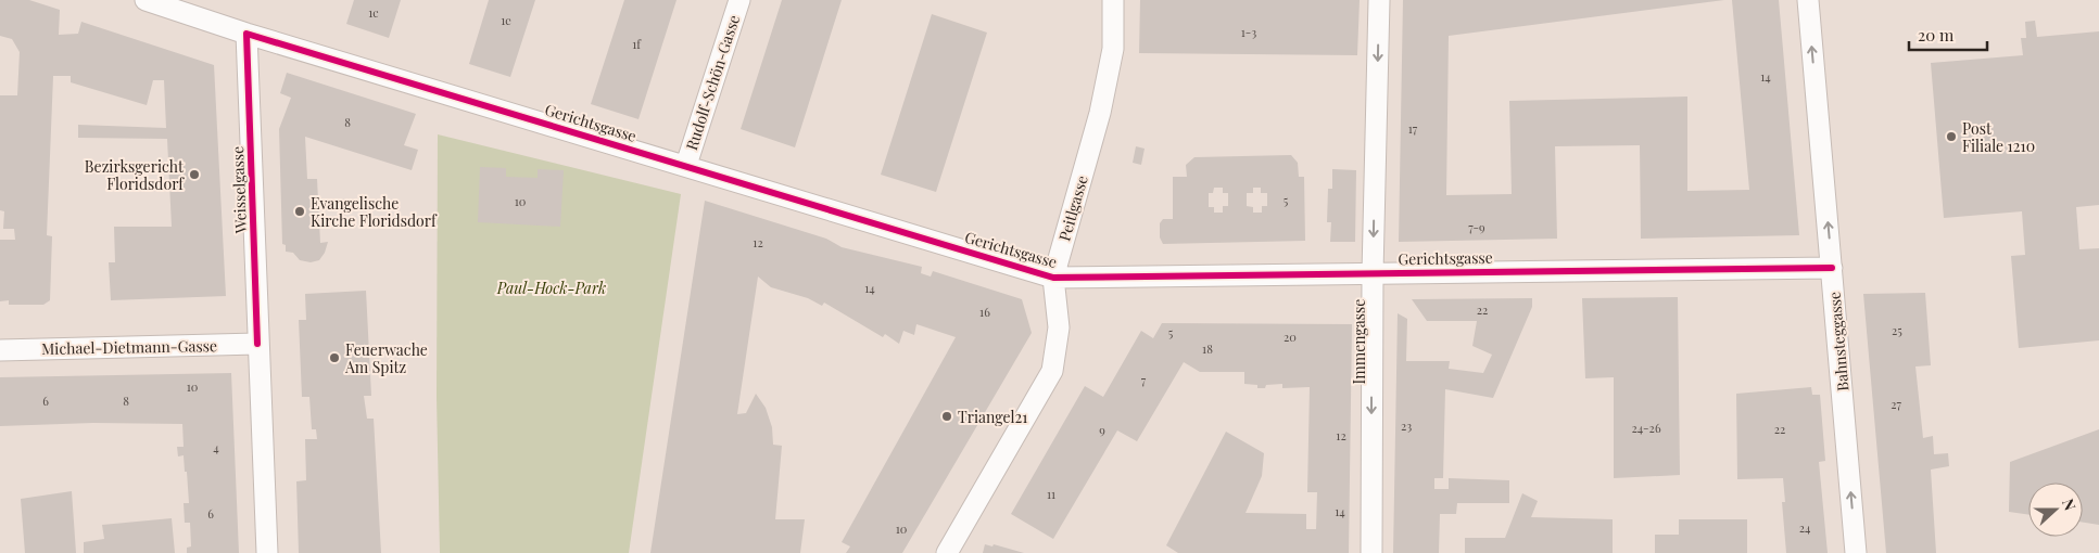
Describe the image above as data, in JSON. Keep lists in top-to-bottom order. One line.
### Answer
{"streets":{"street":["Rudolf-Schön-Gasse","Gerichtsgasse","Weisselgasse","Peitlgasse","Immengasse","Bahnsteggasse","Michael-Dietmann-Gasse"]},"crossings":[["Rudolf-Schön-Gasse","Gerichtsgasse"],["Gerichtsgasse","Weisselgasse"],["Gerichtsgasse","Peitlgasse"],["Gerichtsgasse","Immengasse"],["Gerichtsgasse","Bahnsteggasse"],["Weisselgasse","Michael-Dietmann-Gasse"]],"one_way":["Immengasse","Bahnsteggasse"],"parks":["Paul-Hock-Park"],"places":["Post Filiale 1210","Bezirksgericht Floridsdorf","Evangelische Kirche Floridsdorf","Feuerwache Am Spitz","Triangel21"],"house_numbers":["1c","1e","1-3","1f","14","8","17","5","10","7-9","12","14","22","16","25","5","20","18","7","10","6","8","27","23","24-26","22","9","12","4","11","14","6","24","10"],"scale_bar":"20 m","north":"right"}
